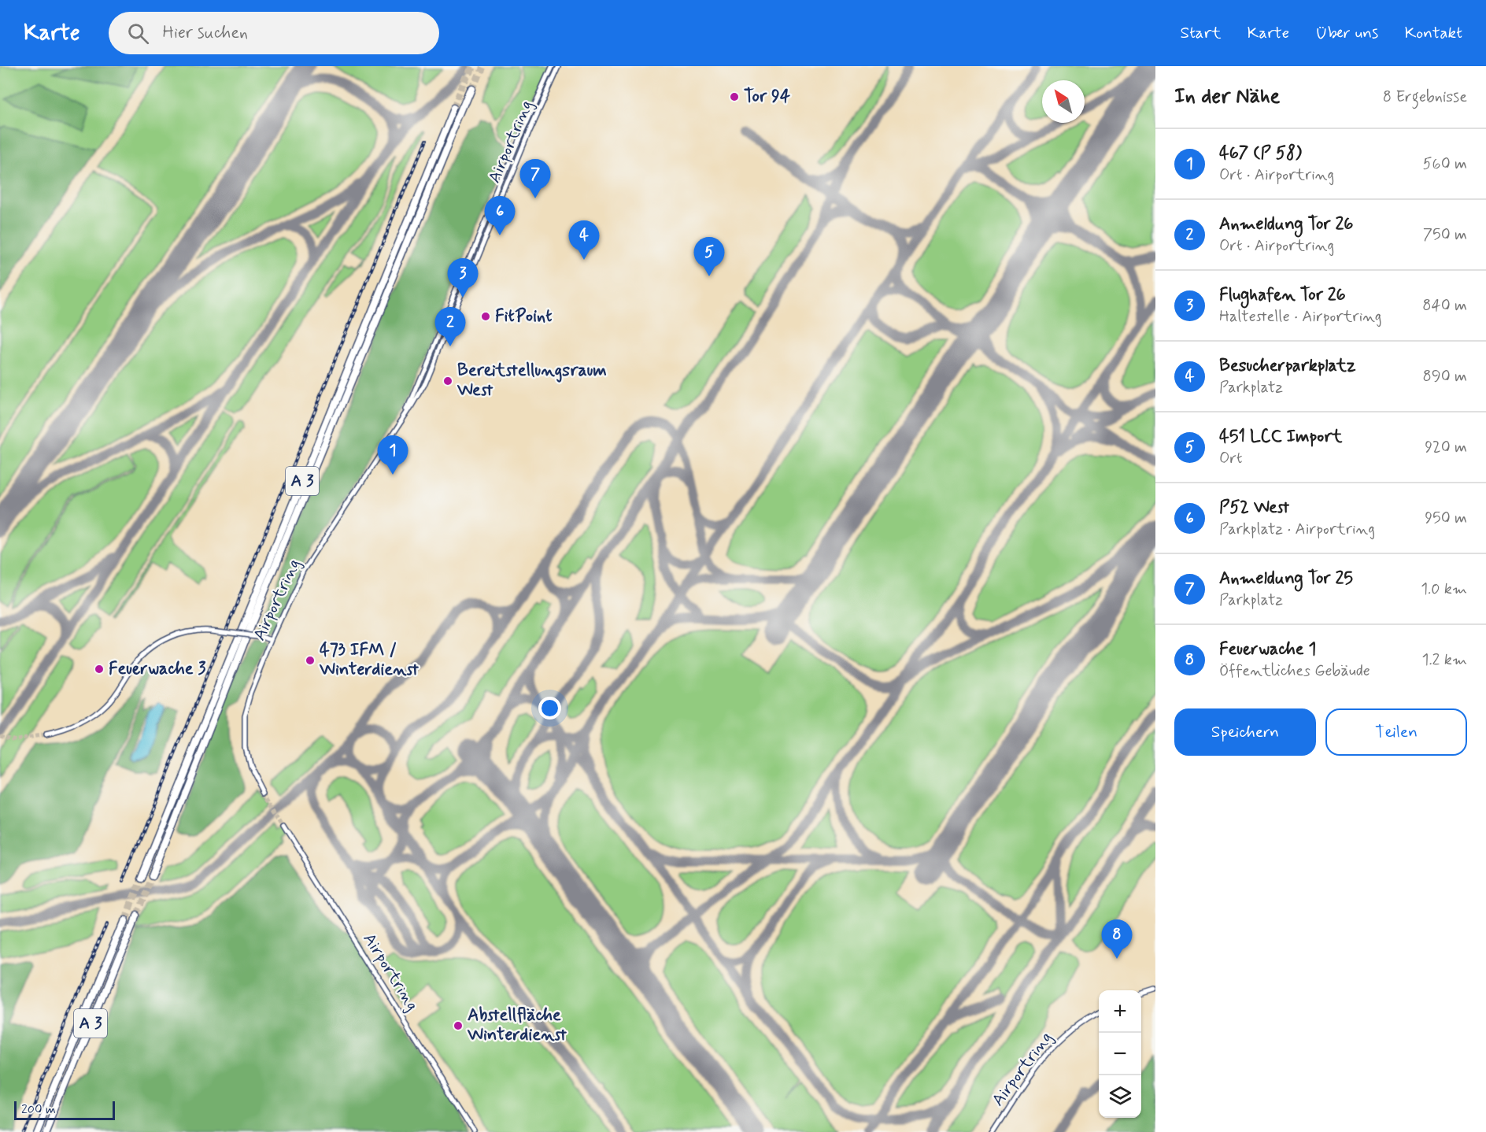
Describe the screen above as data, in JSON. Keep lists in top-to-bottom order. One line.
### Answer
{"streets":{"highway":["A 3"],"street":["Airportring"]},"places":["Tor 94","FitPoint","Bereitstellungsraum West","473 IFM / Winterdienst","Feuerwache 3","Abstellfläche Winterdienst"],"scale_bar":"200 m","north":"top left","page":{"header":"Karte","search":"Hier suchen","nav":["Start","Karte","Über uns","Kontakt"],"heading":["In der Nähe","8 Ergebnisse"],"list":[{"mark":"1","name":"467 (P 58)","note":"Ort · Airportring","value":"560 m"},{"mark":"2","name":"Anmeldung Tor 26","note":"Ort · Airportring","value":"750 m"},{"mark":"3","name":"Flughafen Tor 26","note":"Haltestelle · Airportring","value":"840 m"},{"mark":"4","name":"Besucherparkplatz","note":"Parkplatz","value":"890 m"},{"mark":"5","name":"451 LCC Import","note":"Ort","value":"920 m"},{"mark":"6","name":"P52 West","note":"Parkplatz · Airportring","value":"950 m"},{"mark":"7","name":"Anmeldung Tor 25","note":"Parkplatz","value":"1.0 km"},{"mark":"8","name":"Feuerwache 1","note":"Öffentliches Gebäude","value":"1.2 km"}],"pins":["7","6","4","5","3","2","1","8"],"buttons":["Speichern","Teilen"],"map_buttons":["+","−"],"scale":"200 m"}}
